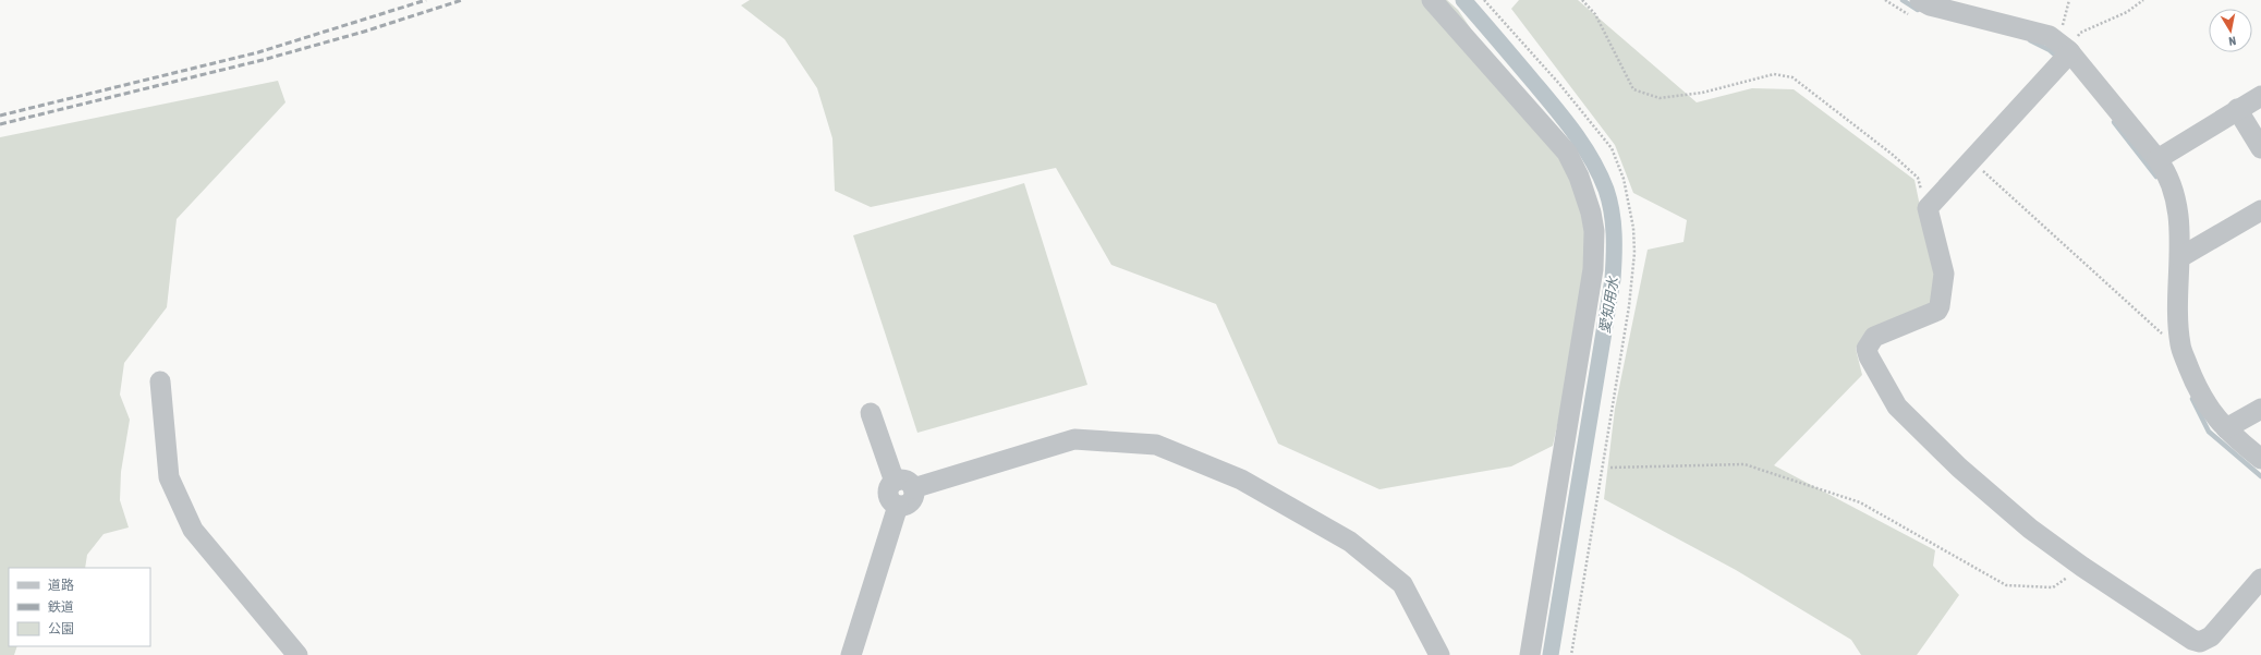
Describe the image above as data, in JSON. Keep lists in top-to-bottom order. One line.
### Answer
{"water":["愛知用水"],"legend":["道路","鉄道","公園"],"north":"bottom"}
